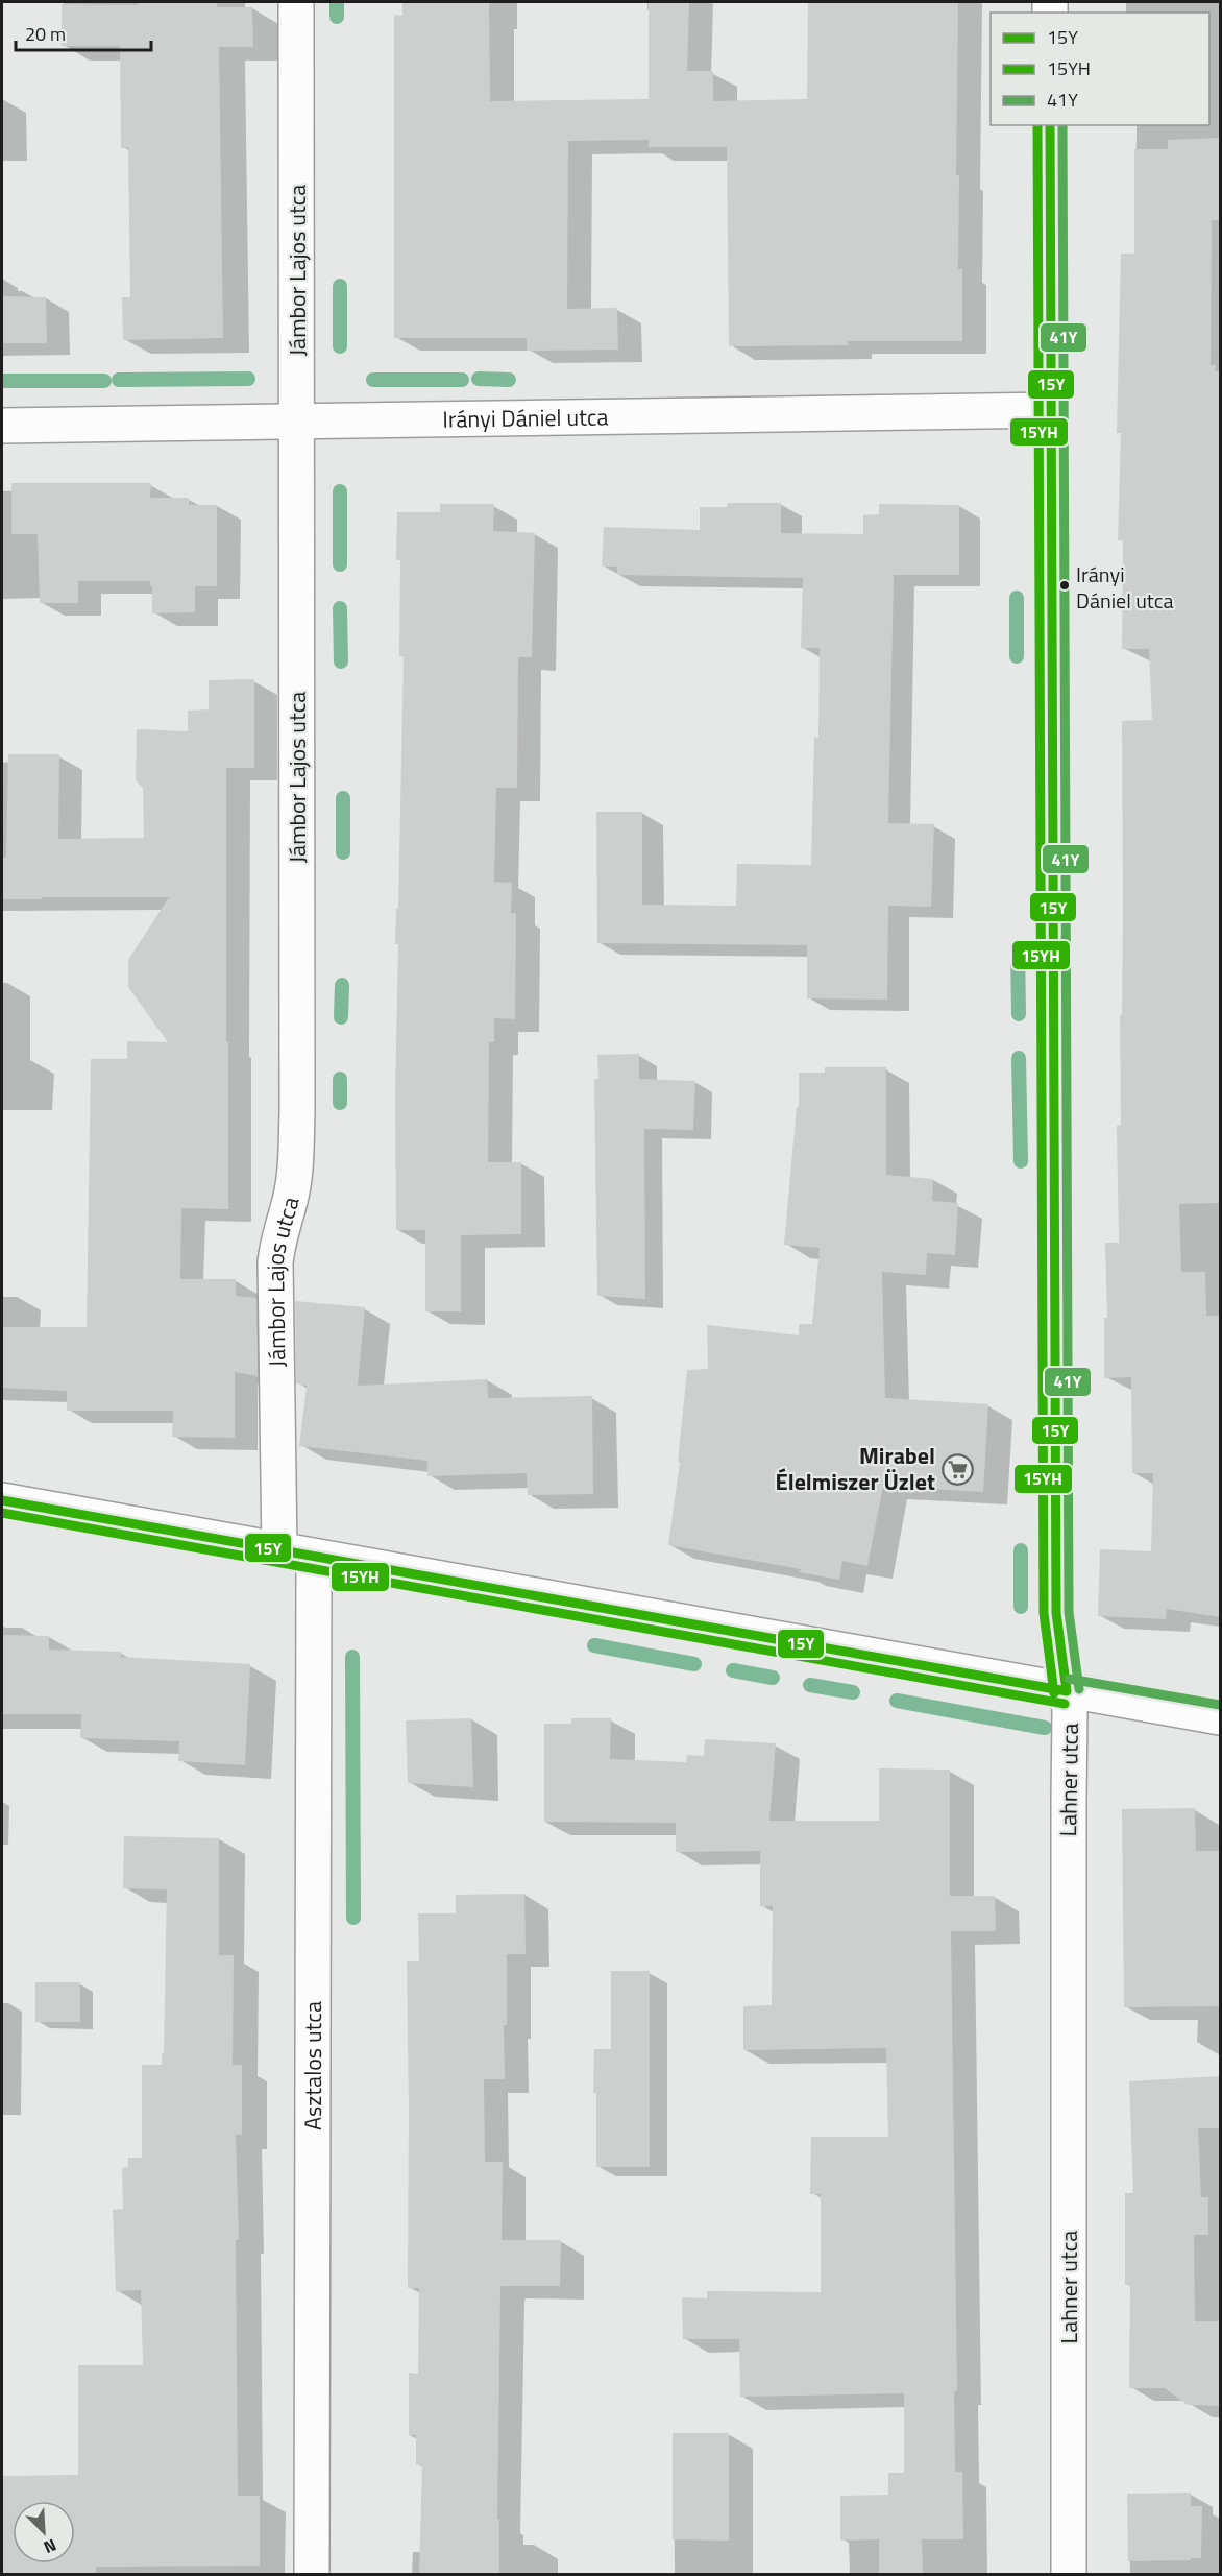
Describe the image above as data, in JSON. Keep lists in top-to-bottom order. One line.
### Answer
{"streets":{"street":["Jámbor Lajos utca","Irányi Dániel utca","Lahner utca","Asztalos utca"]},"crossings":[["Jámbor Lajos utca","Irányi Dániel utca"],["Irányi Dániel utca","Lahner utca"]],"places":{"other":["Irányi Dániel utca"],"supermarket":["Mirabel Élelmiszer Üzlet"]},"lines":["transit line 15Y","transit line 15YH","transit line 41Y"],"legend":["15Y","15YH","41Y"],"scale_bar":"20 m","north":"bottom right"}
